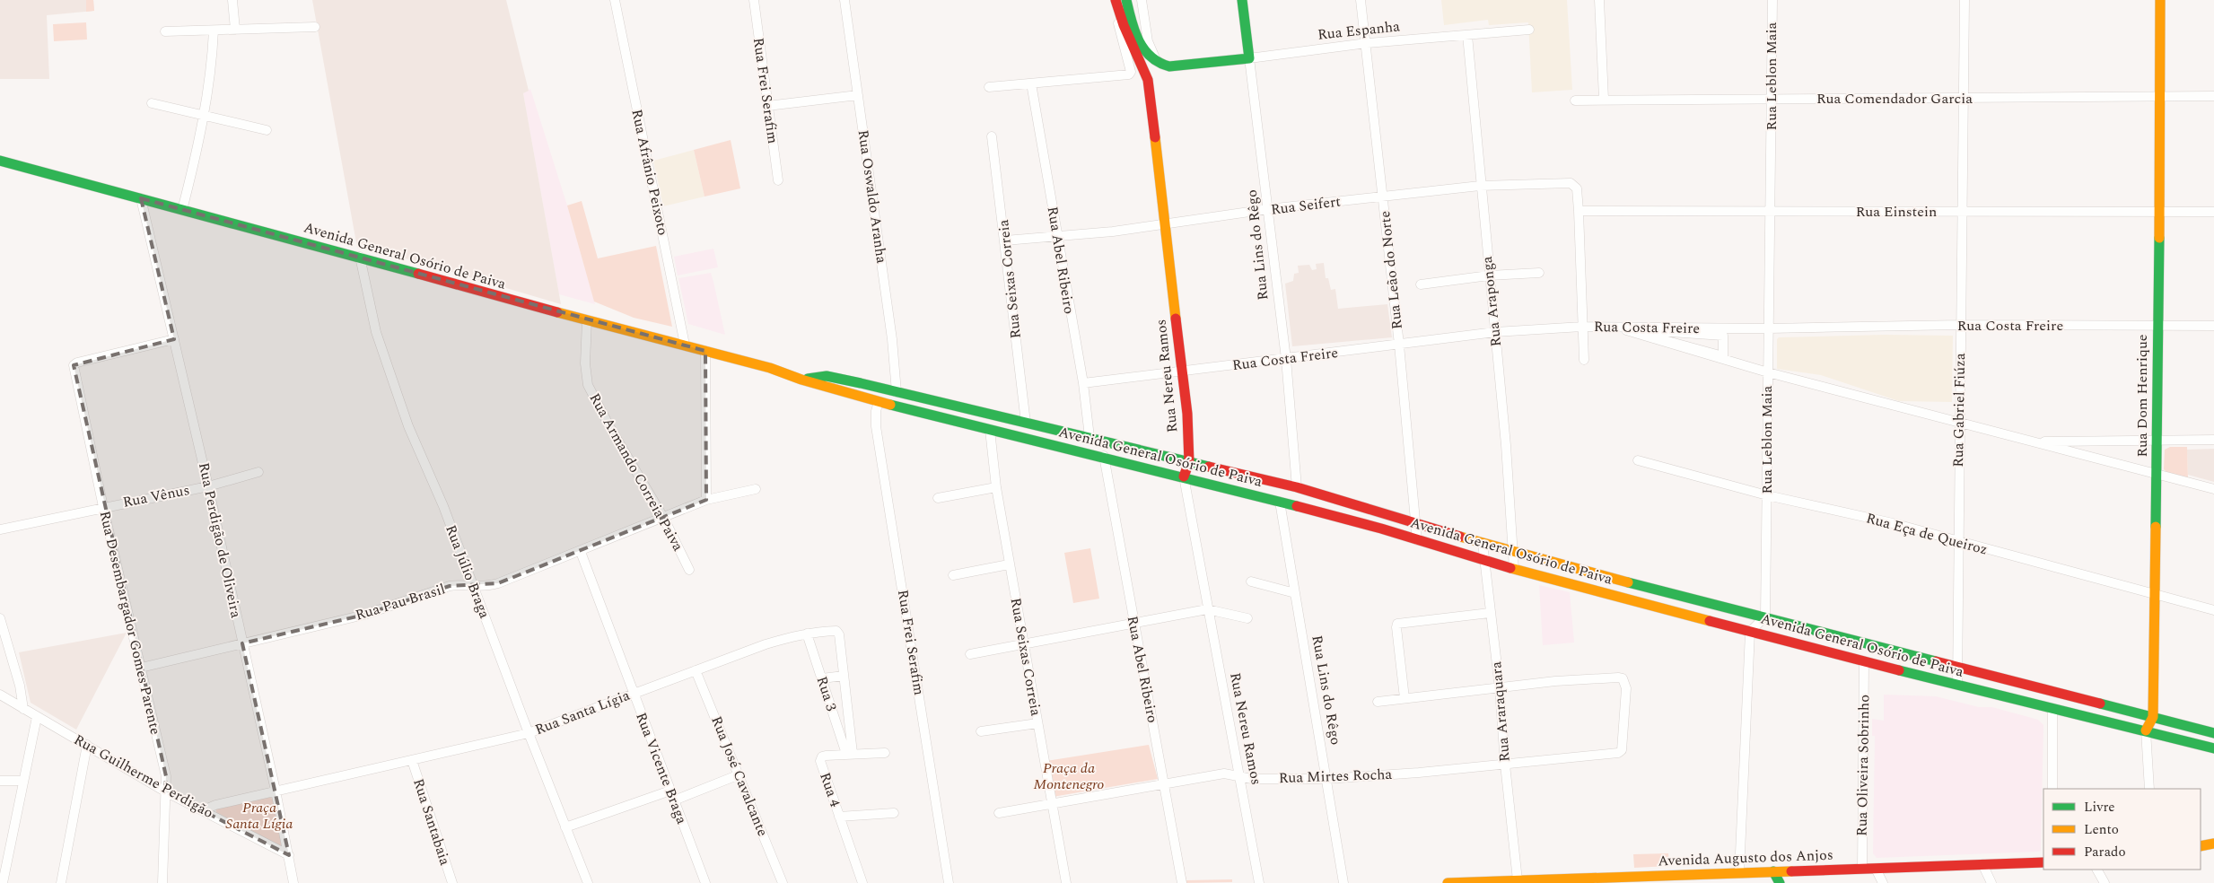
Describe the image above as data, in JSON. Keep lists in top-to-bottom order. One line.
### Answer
{"streets":{"main road":["Rua Espanha","Rua Lins do Rêgo","Avenida General Osório de Paiva","Rua Nereu Ramos","Rua Dom Henrique","Avenida Augusto dos Anjos"],"street":["Rua Leblon Maia","Rua Frei Serafim","Rua Comendador Garcia","Rua Afrânio Peixoto","Rua Oswaldo Aranha","Rua Seifert","Rua Einstein","Rua Abel Ribeiro","Rua Leão do Norte","Rua Seixas Correia","Rua Araponga","Rua Costa Freire","Rua Gabriel Fiúza","Rua Armando Correia Paiva","Rua Vênus","Rua Eça de Queiroz","Rua Perdigão de Oliveira","Rua Júlio Braga","Rua Pau Brasil","Rua Desembargador Gomes Parente","Rua 3","Rua Araraquara","Rua Santa Lígia","Rua Oliveira Sobrinho","Rua Vicente Braga","Rua Guilherme Perdigão","Rua José Cavalcante","Rua Mirtes Rocha","Rua 4","Rua Santabaia"]},"crossings":[["Rua Espanha","Rua Lins do Rêgo"],["Rua Espanha","Rua Leão do Norte"],["Rua Espanha","Rua Araponga"],["Rua Espanha","Rua Nereu Ramos"],["Rua Leblon Maia","Rua Comendador Garcia"],["Rua Leblon Maia","Rua Einstein"],["Rua Leblon Maia","Avenida General Osório de Paiva"],["Rua Leblon Maia","Rua Costa Freire"],["Rua Leblon Maia","Rua Eça de Queiroz"],["Rua Frei Serafim","Avenida General Osório de Paiva"],["Rua Comendador Garcia","Rua Dom Henrique"],["Rua Comendador Garcia","Rua Gabriel Fiúza"],["Rua Afrânio Peixoto","Avenida General Osório de Paiva"],["Rua Oswaldo Aranha","Avenida General Osório de Paiva"],["Rua Seifert","Rua Einstein"],["Rua Seifert","Rua Lins do Rêgo"],["Rua Seifert","Rua Abel Ribeiro"],["Rua Seifert","Rua Leão do Norte"],["Rua Seifert","Rua Seixas Correia"],["Rua Seifert","Rua Araponga"],["Rua Seifert","Rua Nereu Ramos"],["Rua Einstein","Rua Dom Henrique"],["Rua Einstein","Rua Gabriel Fiúza"],["Rua Lins do Rêgo","Avenida General Osório de Paiva"],["Rua Lins do Rêgo","Rua Costa Freire"],["Rua Lins do Rêgo","Rua Mirtes Rocha"],["Avenida General Osório de Paiva","Rua Abel Ribeiro"],["Avenida General Osório de Paiva","Rua Leão do Norte"],["Avenida General Osório de Paiva","Rua Seixas Correia"],["Avenida General Osório de Paiva","Rua Araponga"],["Avenida General Osório de Paiva","Rua Nereu Ramos"],["Avenida General Osório de Paiva","Rua Dom Henrique"],["Avenida General Osório de Paiva","Rua Gabriel Fiúza"],["Avenida General Osório de Paiva","Rua Armando Correia Paiva"],["Avenida General Osório de Paiva","Rua Perdigão de Oliveira"],["Avenida General Osório de Paiva","Rua Júlio Braga"],["Avenida General Osório de Paiva","Rua Araraquara"],["Avenida General Osório de Paiva","Rua Oliveira Sobrinho"],["Rua Abel Ribeiro","Rua Costa Freire"],["Rua Abel Ribeiro","Rua Mirtes Rocha"],["Rua Leão do Norte","Rua Costa Freire"],["Rua Seixas Correia","Rua Mirtes Rocha"],["Rua Araponga","Rua Costa Freire"],["Rua Costa Freire","Rua Nereu Ramos"],["Rua Costa Freire","Rua Dom Henrique"],["Rua Costa Freire","Rua Gabriel Fiúza"],["Rua Nereu Ramos","Rua Mirtes Rocha"],["Rua Dom Henrique","Rua Eça de Queiroz"],["Rua Gabriel Fiúza","Rua Eça de Queiroz"],["Rua Armando Correia Paiva","Rua Pau Brasil"],["Rua Vênus","Rua Perdigão de Oliveira"],["Rua Vênus","Rua Desembargador Gomes Parente"],["Rua Perdigão de Oliveira","Rua Pau Brasil"],["Rua Perdigão de Oliveira","Rua Desembargador Gomes Parente"],["Rua Perdigão de Oliveira","Rua Santa Lígia"],["Rua Perdigão de Oliveira","Rua Guilherme Perdigão"],["Rua Júlio Braga","Rua Pau Brasil"],["Rua Júlio Braga","Rua Santa Lígia"],["Rua Pau Brasil","Rua Desembargador Gomes Parente"],["Rua Pau Brasil","Rua Vicente Braga"],["Rua Desembargador Gomes Parente","Rua Guilherme Perdigão"],["Rua 3","Rua Santa Lígia"],["Rua 3","Rua 4"],["Rua Araraquara","Rua Mirtes Rocha"],["Rua Araraquara","Avenida Augusto dos Anjos"],["Rua Santa Lígia","Rua Vicente Braga"],["Rua Santa Lígia","Rua Guilherme Perdigão"],["Rua Santa Lígia","Rua José Cavalcante"],["Rua Santa Lígia","Rua 4"],["Rua Santa Lígia","Rua Santabaia"],["Rua Oliveira Sobrinho","Avenida Augusto dos Anjos"]],"parks":["Praça da Montenegro","Praça Santa Lígia"],"legend":["Livre","Lento","Parado"]}
